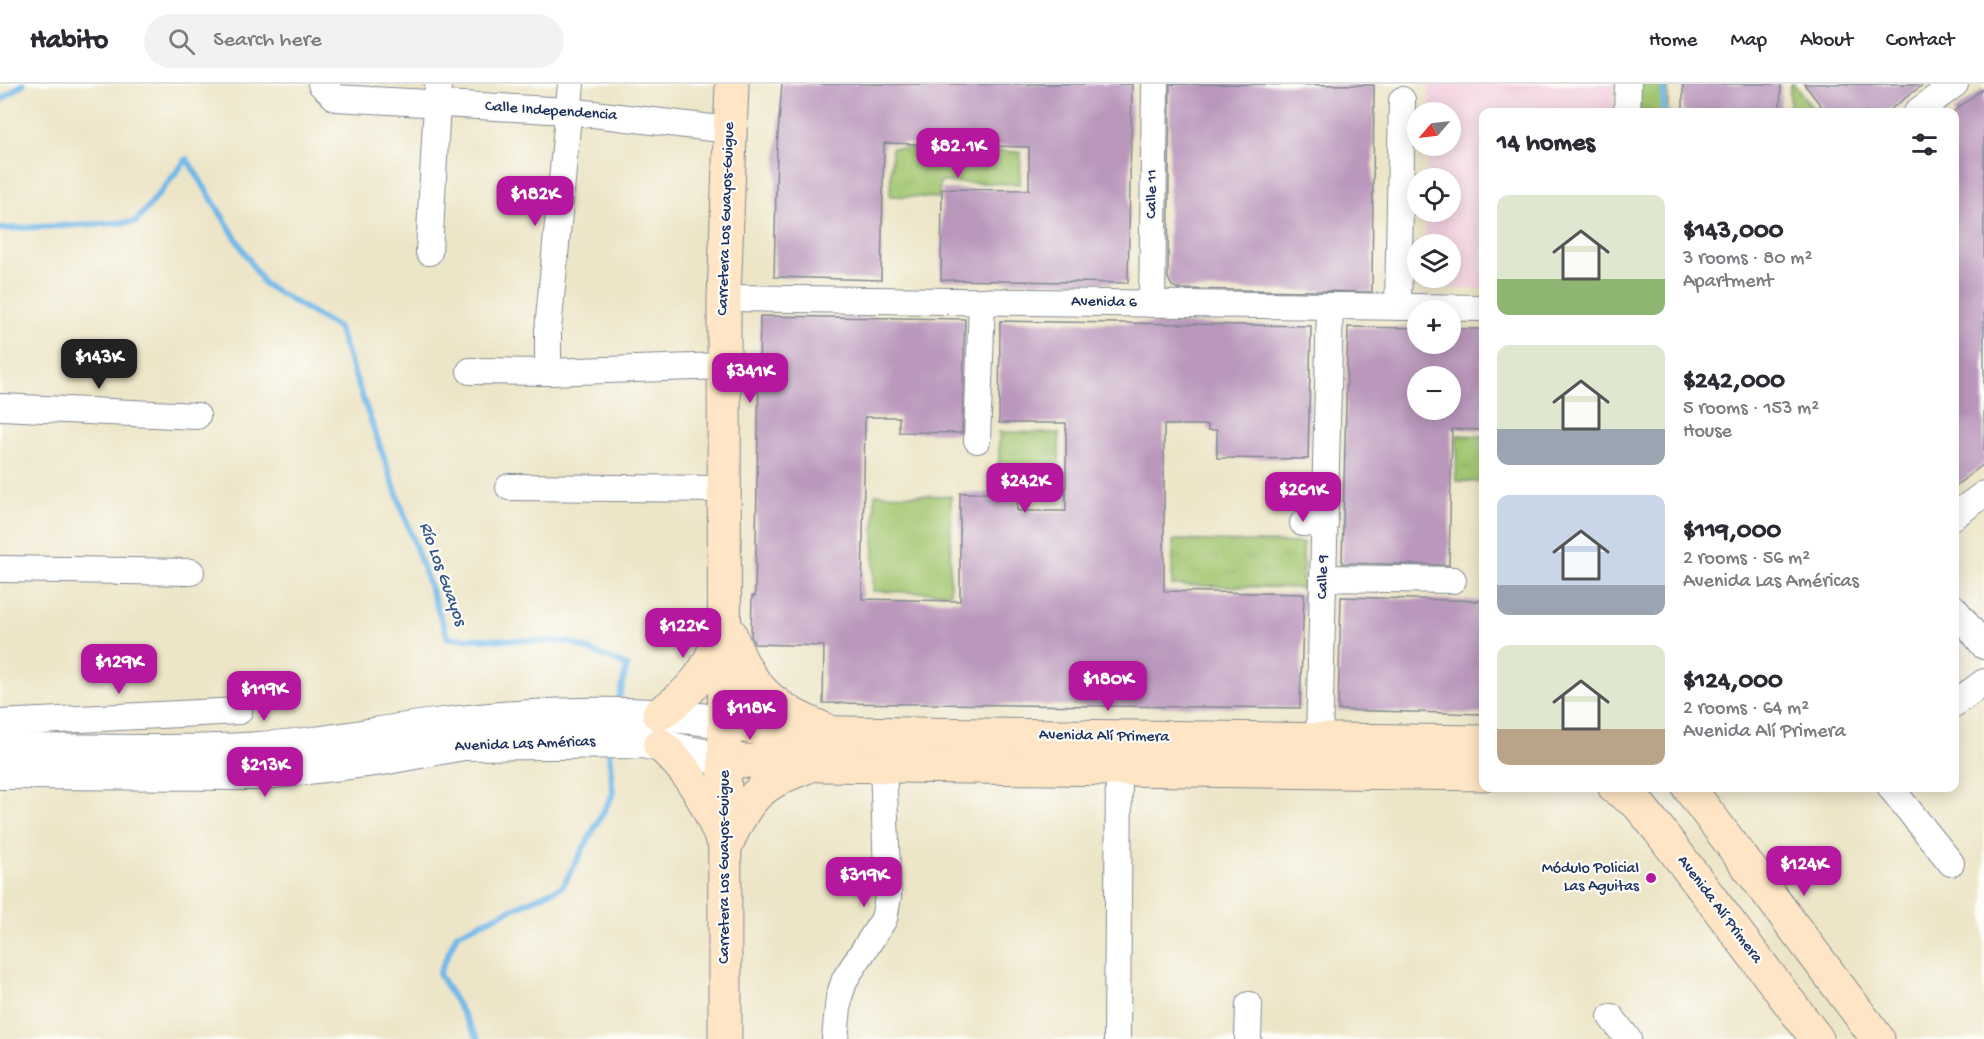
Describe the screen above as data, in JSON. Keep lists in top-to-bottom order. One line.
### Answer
{"streets":{"main road":["Carretera Los Guayos-Guigue","Avenida Alí Primera"],"street":["Calle Independencia","Calle 11","Avenida 6","Calle 9","Avenida Las Américas"]},"crossings":[["Calle Independencia","Carretera Los Guayos-Guigue"],["Calle 11","Avenida 6"],["Carretera Los Guayos-Guigue","Avenida 6"],["Carretera Los Guayos-Guigue","Avenida Alí Primera"],["Carretera Los Guayos-Guigue","Avenida Las Américas"],["Avenida 6","Calle 9"],["Calle 9","Avenida Alí Primera"],["Avenida Alí Primera","Avenida Las Américas"]],"water":["Río Los Guayos"],"places":["Módulo Policial Las Aguitas"],"north":"bottom left","page":{"header":"Habito","search":"Search here","nav":["Home","Map","About","Contact"],"map_buttons":["+","−"],"heading":"14 homes","price":["$82.1K","$182K","$143K","$341K","$242K","$261K","$122K","$129K","$180K","$119K","$118K","$213K","$124K","$319K"],"list":[{"name":"$143,000","note":"3 rooms · 80 m² · Apartment"},{"name":"$242,000","note":"5 rooms · 153 m² · House"},{"name":"$119,000","note":"2 rooms · 56 m² · Avenida Las Américas"},{"name":"$124,000","note":"2 rooms · 64 m² · Avenida Alí Primera"}]}}
